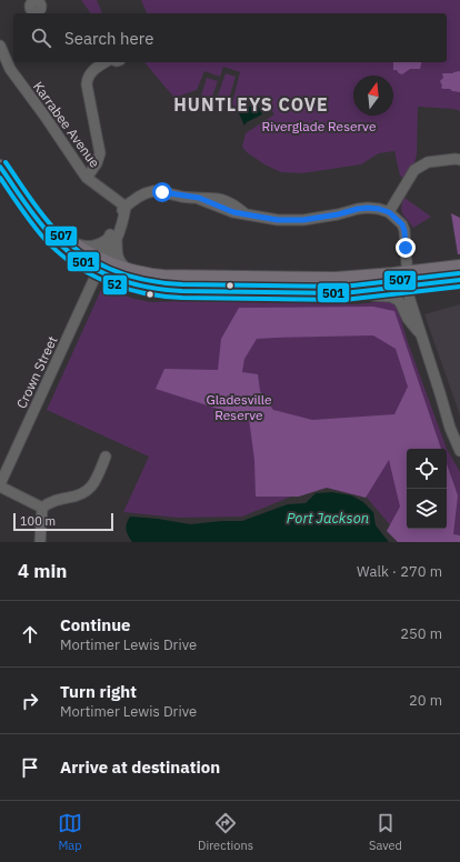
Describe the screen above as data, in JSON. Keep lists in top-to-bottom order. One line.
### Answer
{"streets":{"street":["Karrabee Avenue","Crown Street"]},"crossings":[["Karrabee Avenue","Crown Street"]],"districts":["HUNTLEYS COVE"],"water":["Port Jackson"],"parks":["Riverglade Reserve","Gladesville Reserve"],"lines":["transit line 507","transit line 501","transit line 52"],"scale_bar":"100 m","north":"top","page":{"search":"Search here","scale":"100 m","heading":["4 min","Walk · 270 m"],"list":[["Continue","Mortimer Lewis Drive","250 m"],["Turn right","Mortimer Lewis Drive","20 m"],"Arrive at destination"],"nav":["Map","Directions","Saved"]}}
